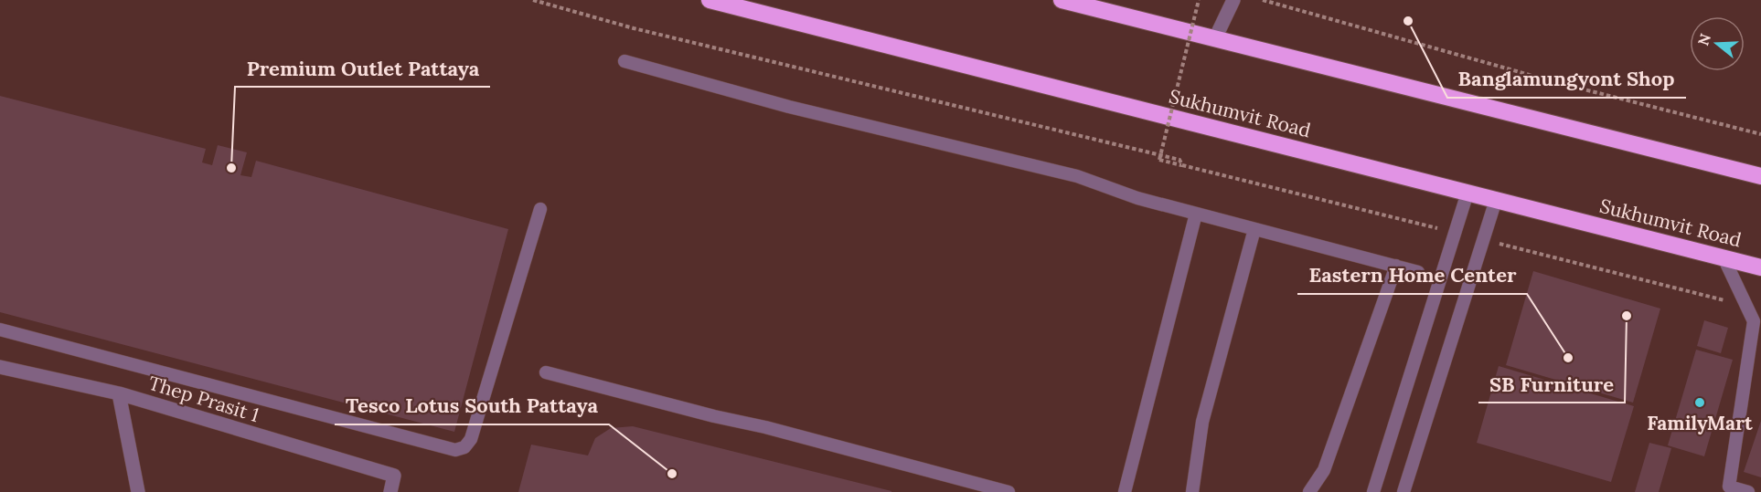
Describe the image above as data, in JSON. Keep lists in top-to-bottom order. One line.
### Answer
{"streets":{"highway":["Sukhumvit Road"],"street":["Thep Prasit 1"]},"places":["Banglamungyont Shop","Premium Outlet Pattaya","SB Furniture","Eastern Home Center","FamilyMart","Tesco Lotus South Pattaya"],"north":"left"}
